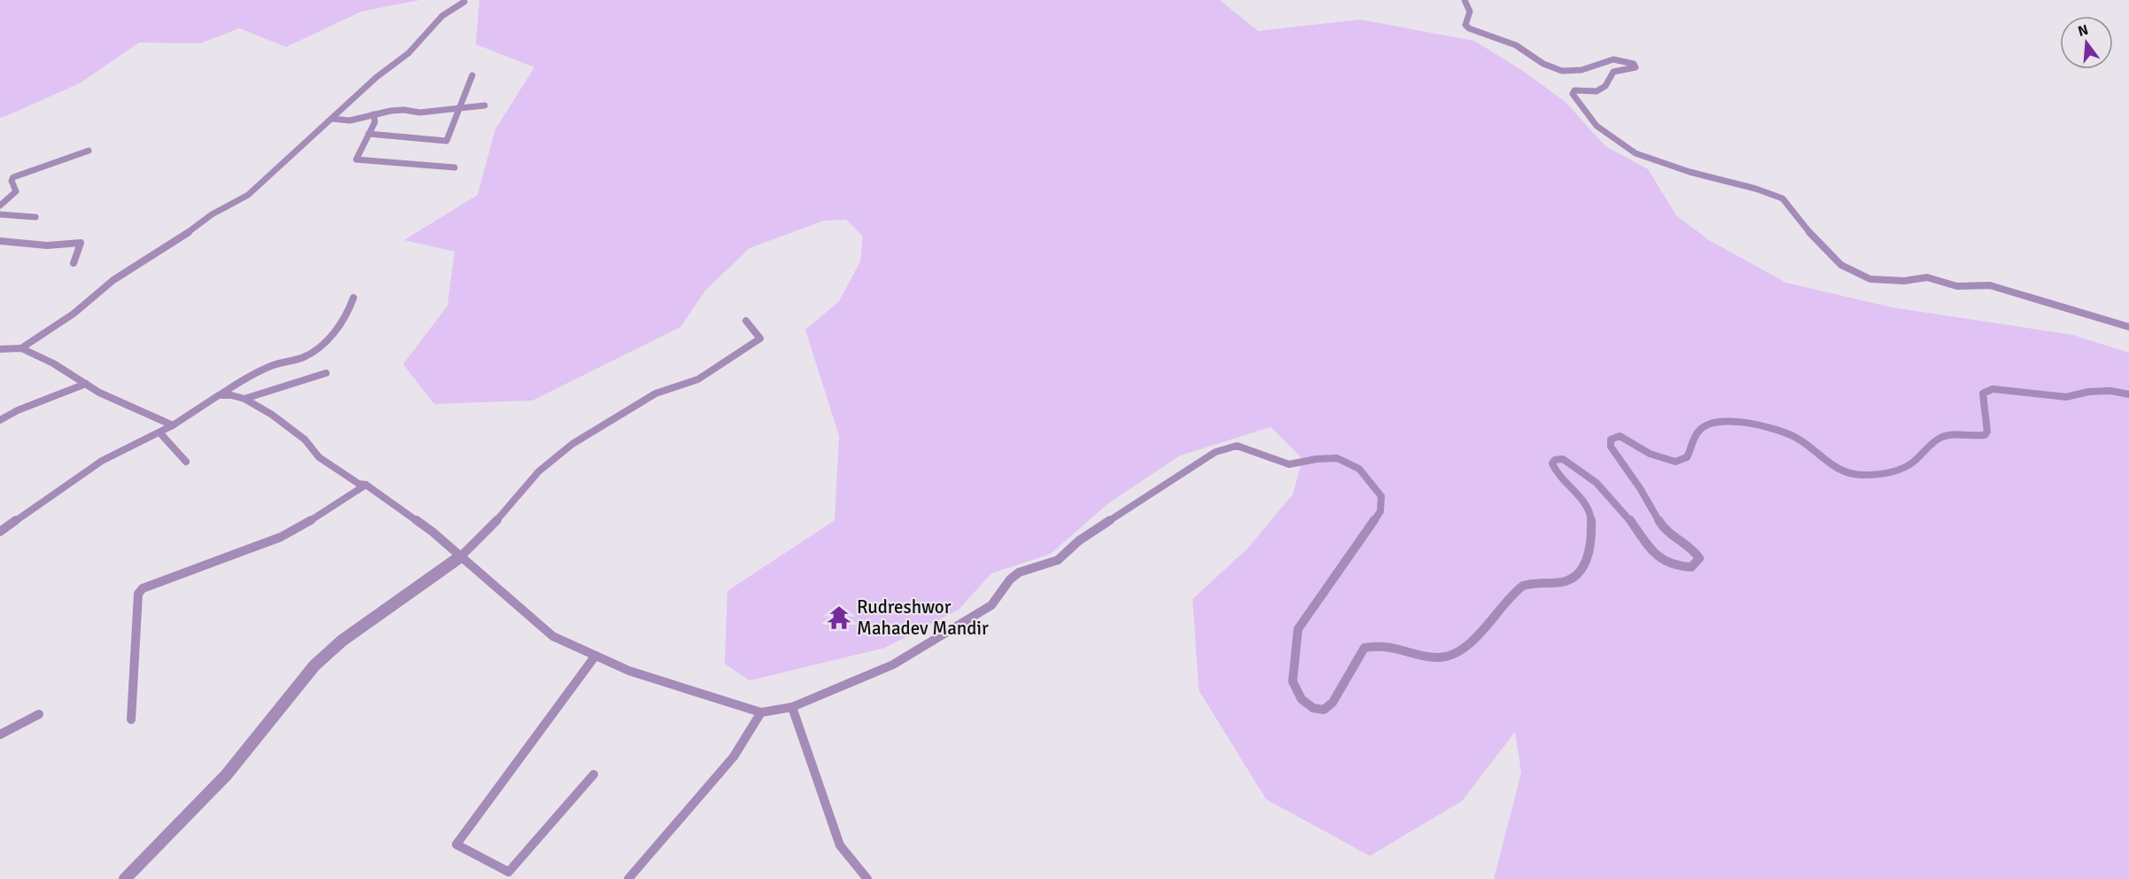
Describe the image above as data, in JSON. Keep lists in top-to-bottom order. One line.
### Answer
{"places":{"temple":["Rudreshwor Mahadev Mandir"]},"north":"top"}
